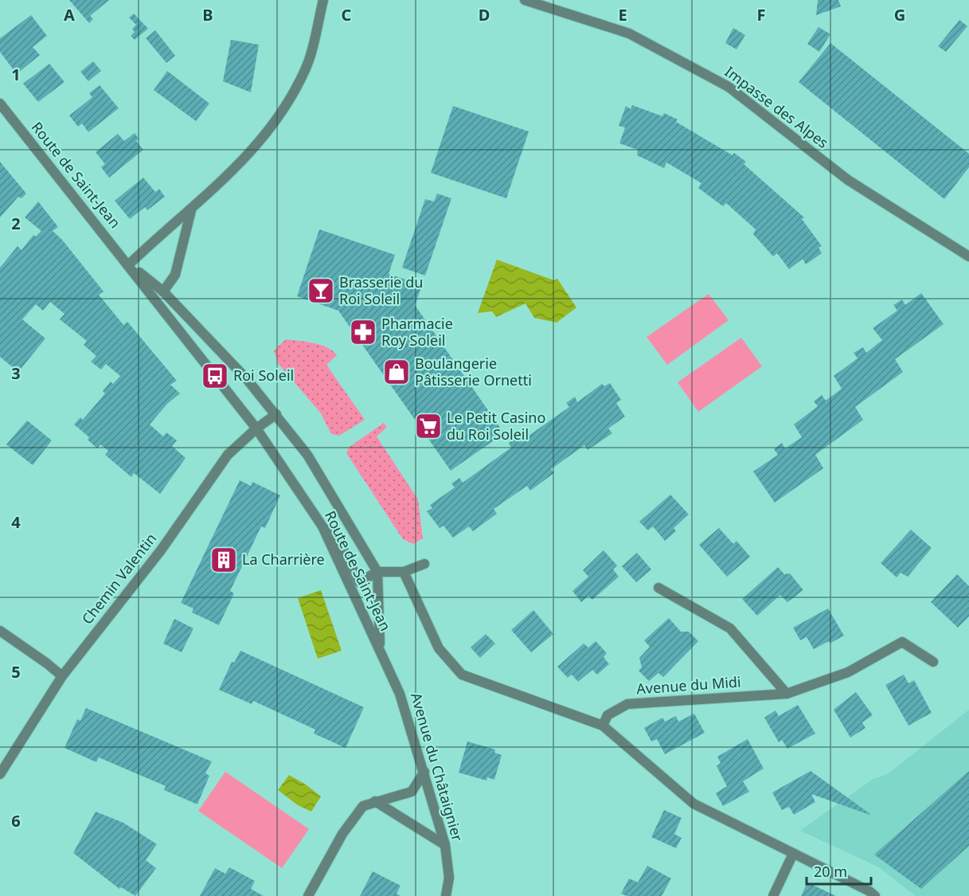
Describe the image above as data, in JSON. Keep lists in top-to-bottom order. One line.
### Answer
{"streets":{"street":["Impasse des Alpes","Route de Saint-Jean","Chemin Valentin","Avenue du Midi","Avenue du Châtaignier"]},"crossings":[["Route de Saint-Jean","Chemin Valentin"],["Route de Saint-Jean","Avenue du Châtaignier"]],"places":{"bar":["Brasserie du Roi Soleil"],"pharmacy":["Pharmacie Roy Soleil"],"shop":["Boulangerie Pâtisserie Ornetti"],"bus stop":["Roi Soleil"],"supermarket":["Le Petit Casino du Roi Soleil"],"building":["La Charrière"]},"scale_bar":"20 m","grid":{"columns":["A","B","C","D","E","F","G"],"rows":["1","2","3","4","5","6"]}}
